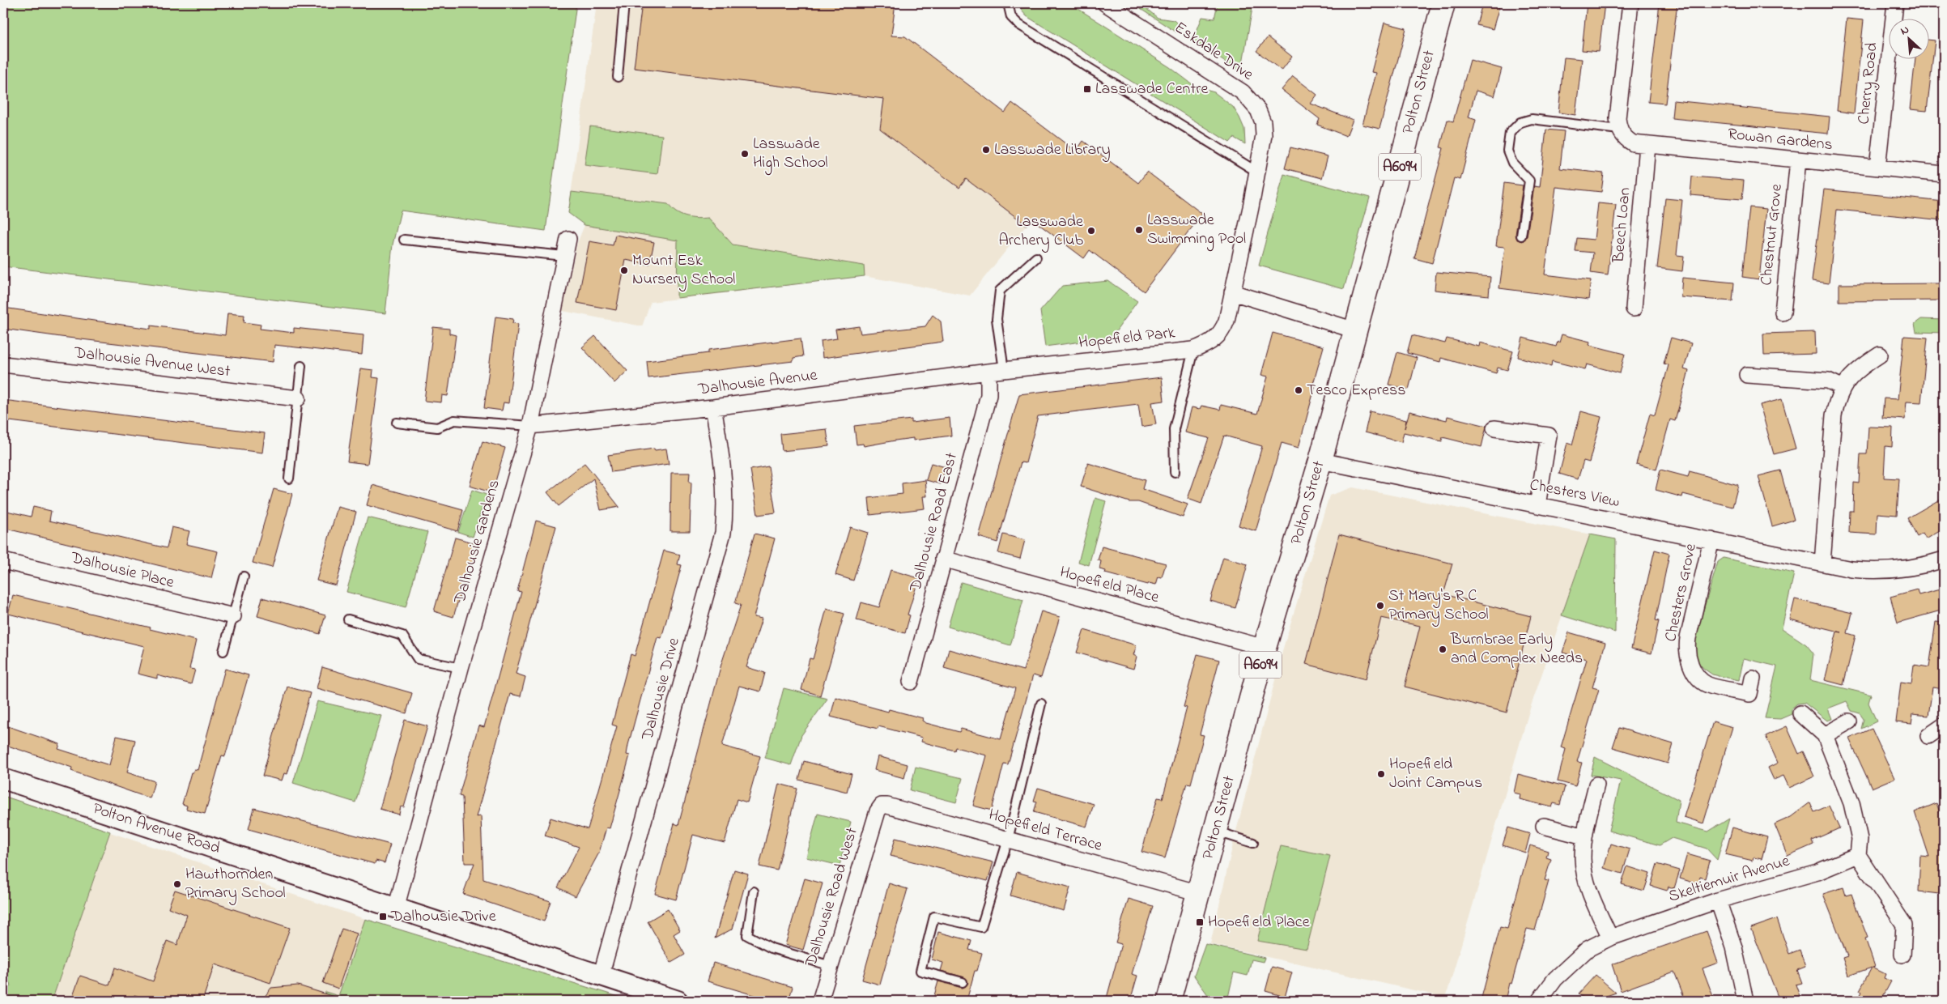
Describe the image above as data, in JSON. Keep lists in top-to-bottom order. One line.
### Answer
{"streets":{"main road":["Polton Street","A6094"],"street":["Eskdale Drive","Cherry Road","Rowan Gardens","Beech Loan","Chestnut Grove","Hopefield Park","Dalhousie Avenue West","Dalhousie Avenue","Chesters View","Dalhousie Road East","Dalhousie Gardens","Dalhousie Place","Hopefield Place","Chesters Grove","Dalhousie Drive","Polton Avenue Road","Hopefield Terrace","Skeltiemuir Avenue","Dalhousie Road West"]},"crossings":[["Eskdale Drive","Hopefield Park"],["Cherry Road","Rowan Gardens"],["Polton Street","Chesters View"],["Polton Street","Hopefield Place"],["Polton Street","Hopefield Terrace"],["Rowan Gardens","Beech Loan"],["Rowan Gardens","Chestnut Grove"],["Hopefield Park","Dalhousie Avenue"],["Hopefield Park","Dalhousie Road East"],["Dalhousie Avenue","Dalhousie Road East"],["Dalhousie Avenue","Dalhousie Gardens"],["Dalhousie Avenue","Dalhousie Drive"],["Chesters View","Chesters Grove"],["Dalhousie Road East","Hopefield Place"],["Dalhousie Gardens","Polton Avenue Road"],["Dalhousie Drive","Polton Avenue Road"],["Hopefield Terrace","Dalhousie Road West"]],"places":{"transit":["Lasswade Centre","Dalhousie Drive","Hopefield Place"],"other":["Lasswade Library","Lasswade High School","Lasswade Swimming Pool","Lasswade Archery Club","Mount Esk Nursery School","Tesco Express","St Mary's R C Primary School","Burnbrae Early and Complex Needs","Hopefield Joint Campus","Hawthornden Primary School"]},"north":"top left"}
